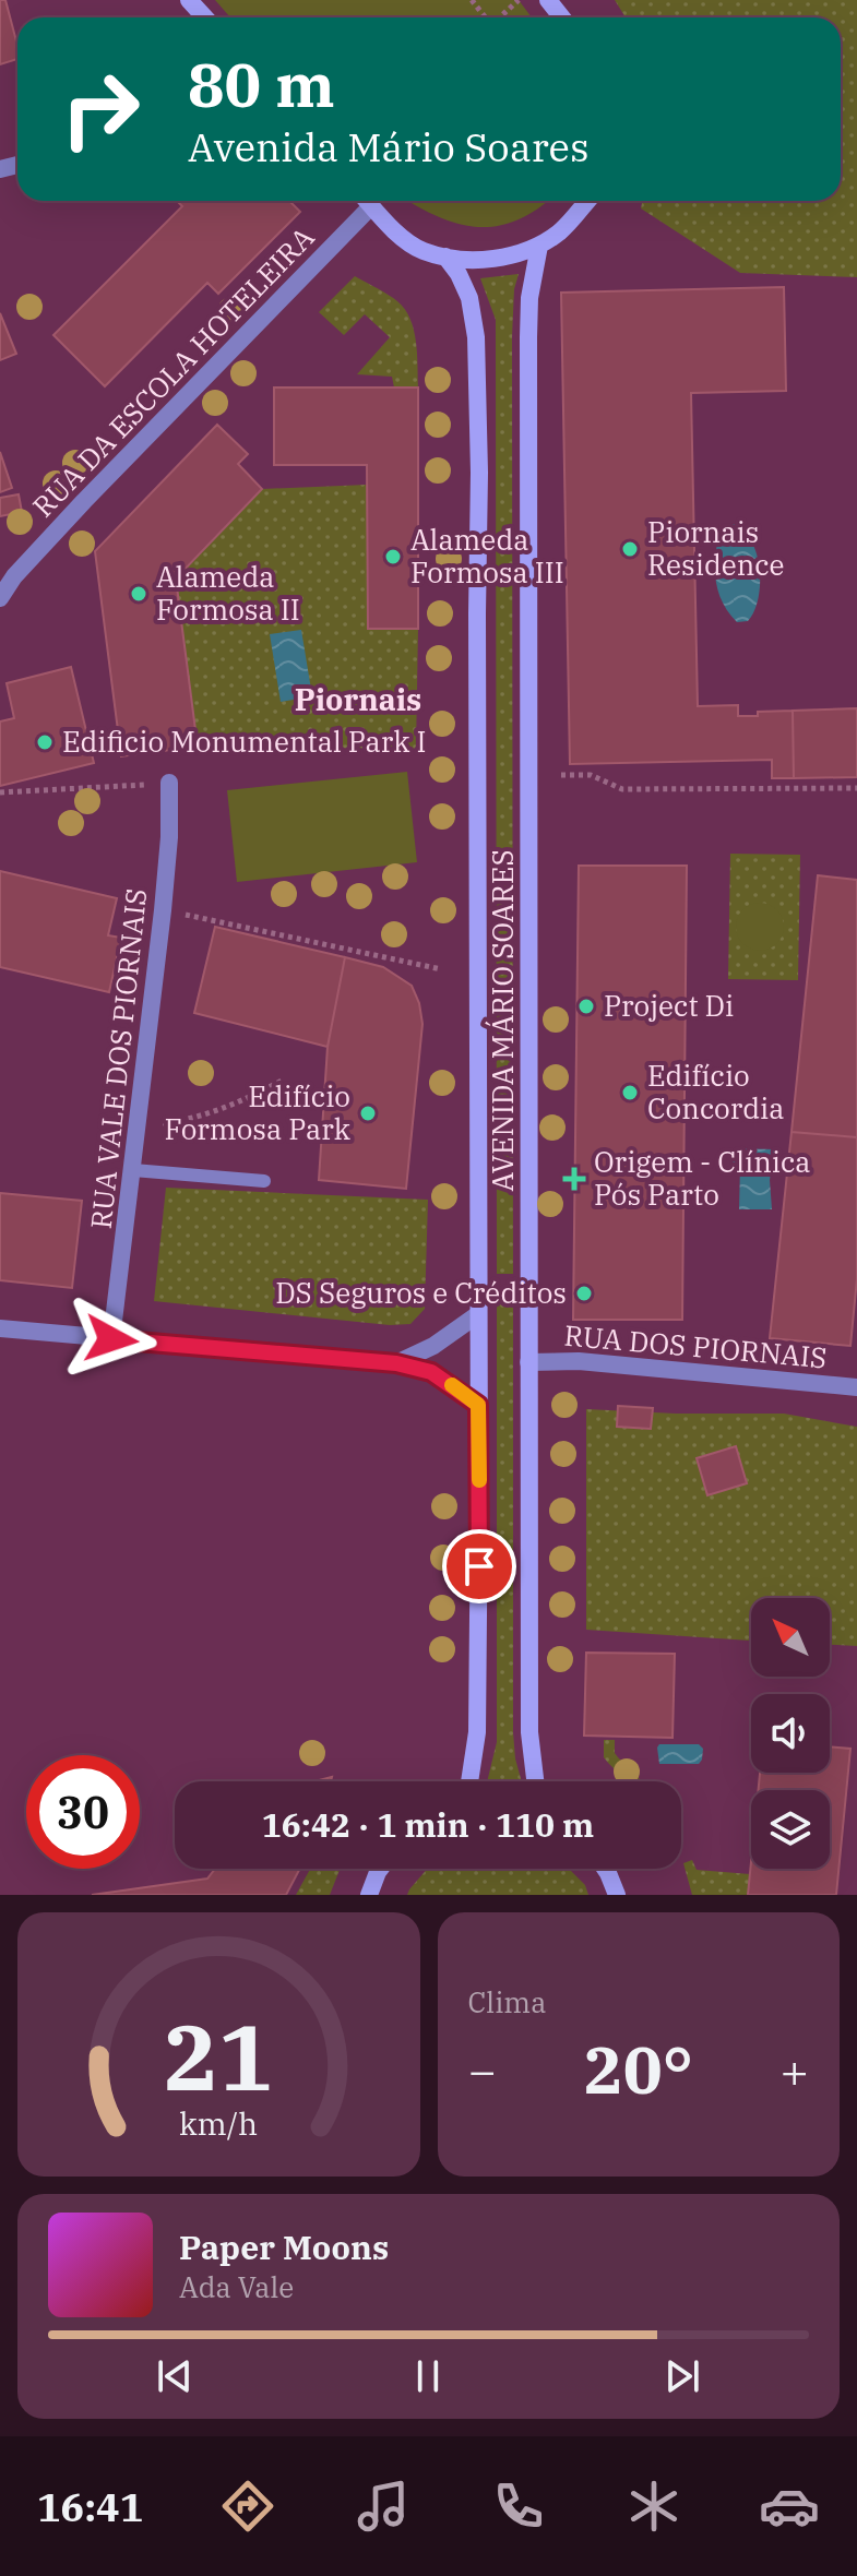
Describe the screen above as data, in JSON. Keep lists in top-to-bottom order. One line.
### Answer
{"streets":{"main road":["AVENIDA MÁRIO SOARES"],"street":["RUA DA ESCOLA HOTELEIRA","RUA VALE DOS PIORNAIS","RUA DOS PIORNAIS"]},"crossings":[["AVENIDA MÁRIO SOARES","RUA DOS PIORNAIS"]],"districts":["Piornais"],"places":{"other":["Piornais Residence","Alameda Formosa III","Alameda Formosa II","Edificio Monumental Park I","Project Di","Edifício Concordia","Edifício Formosa Park","DS Seguros e Créditos"],"health":["Origem - Clínica Pós Parto"]},"north":"top left","page":{"turn":["80 m","Avenida Mário Soares"],"limit":"30","trip":"16:42 · 1 min · 110 m","tile":"Clima","heat":["−","20°","+"],"song":["Paper Moons","Ada Vale"],"tabs":"16:41","gauge":["21","km/h"]}}
